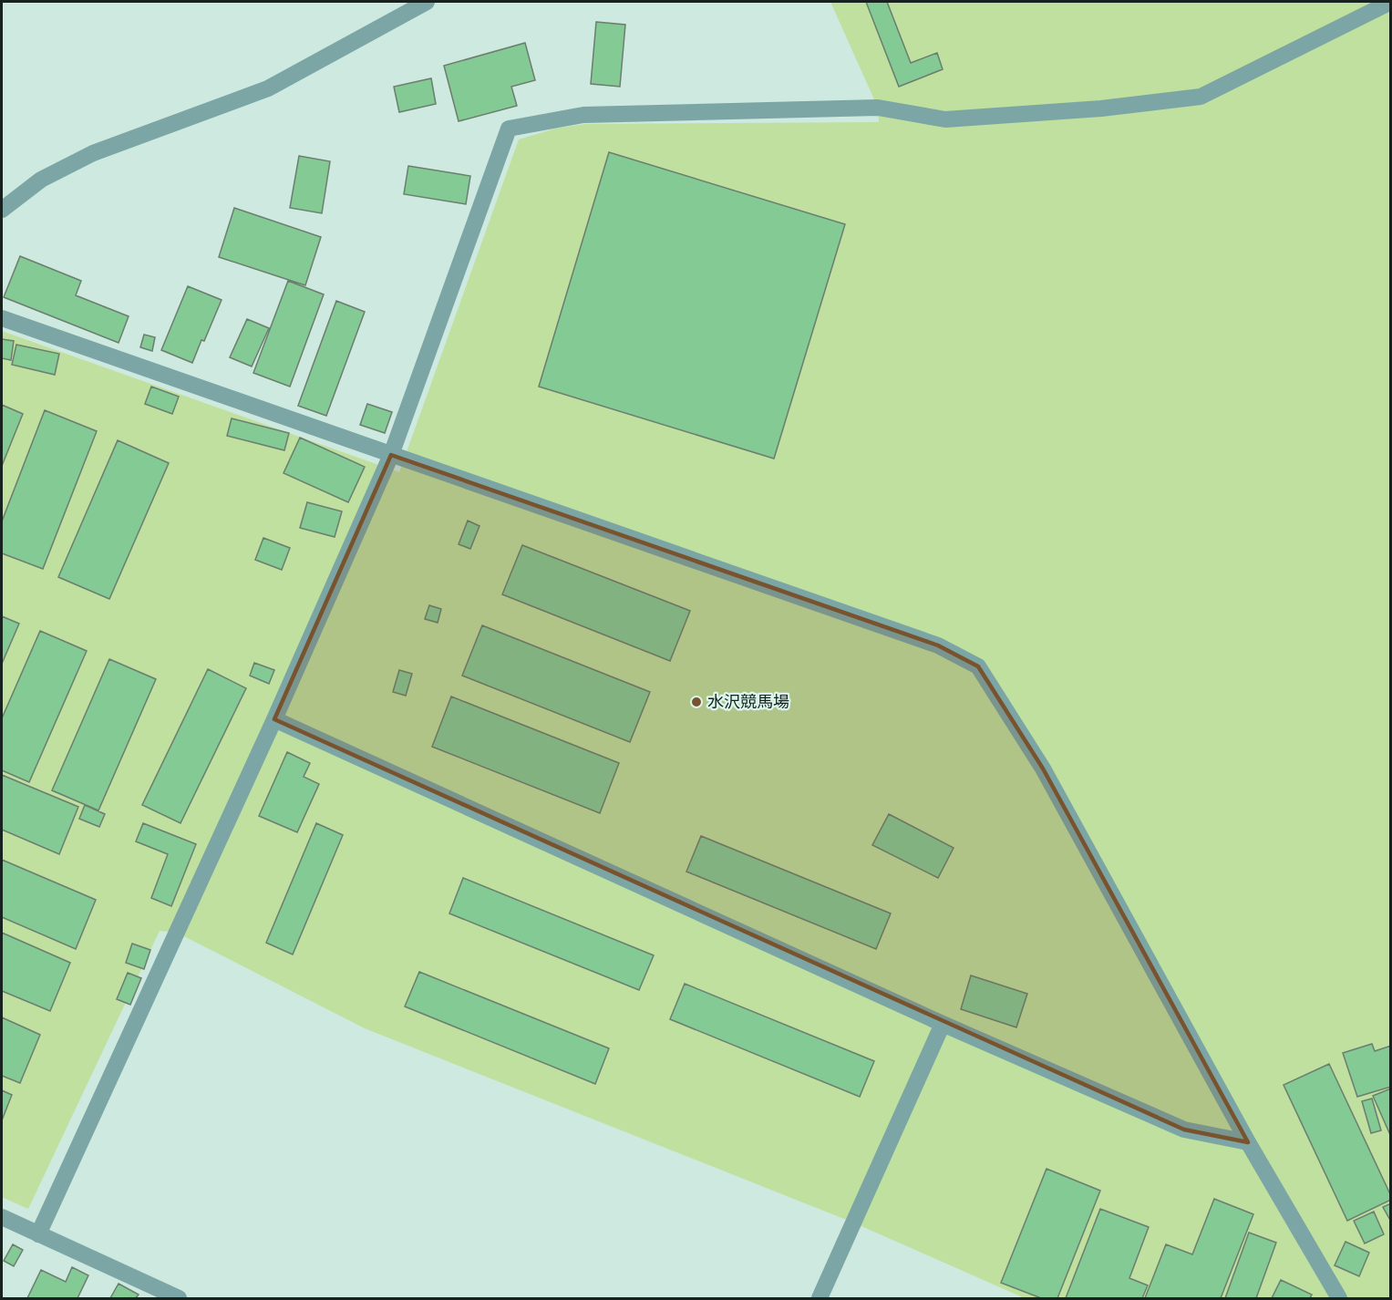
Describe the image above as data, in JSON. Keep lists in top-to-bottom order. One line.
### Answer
{"places":["水沢競馬場"]}
